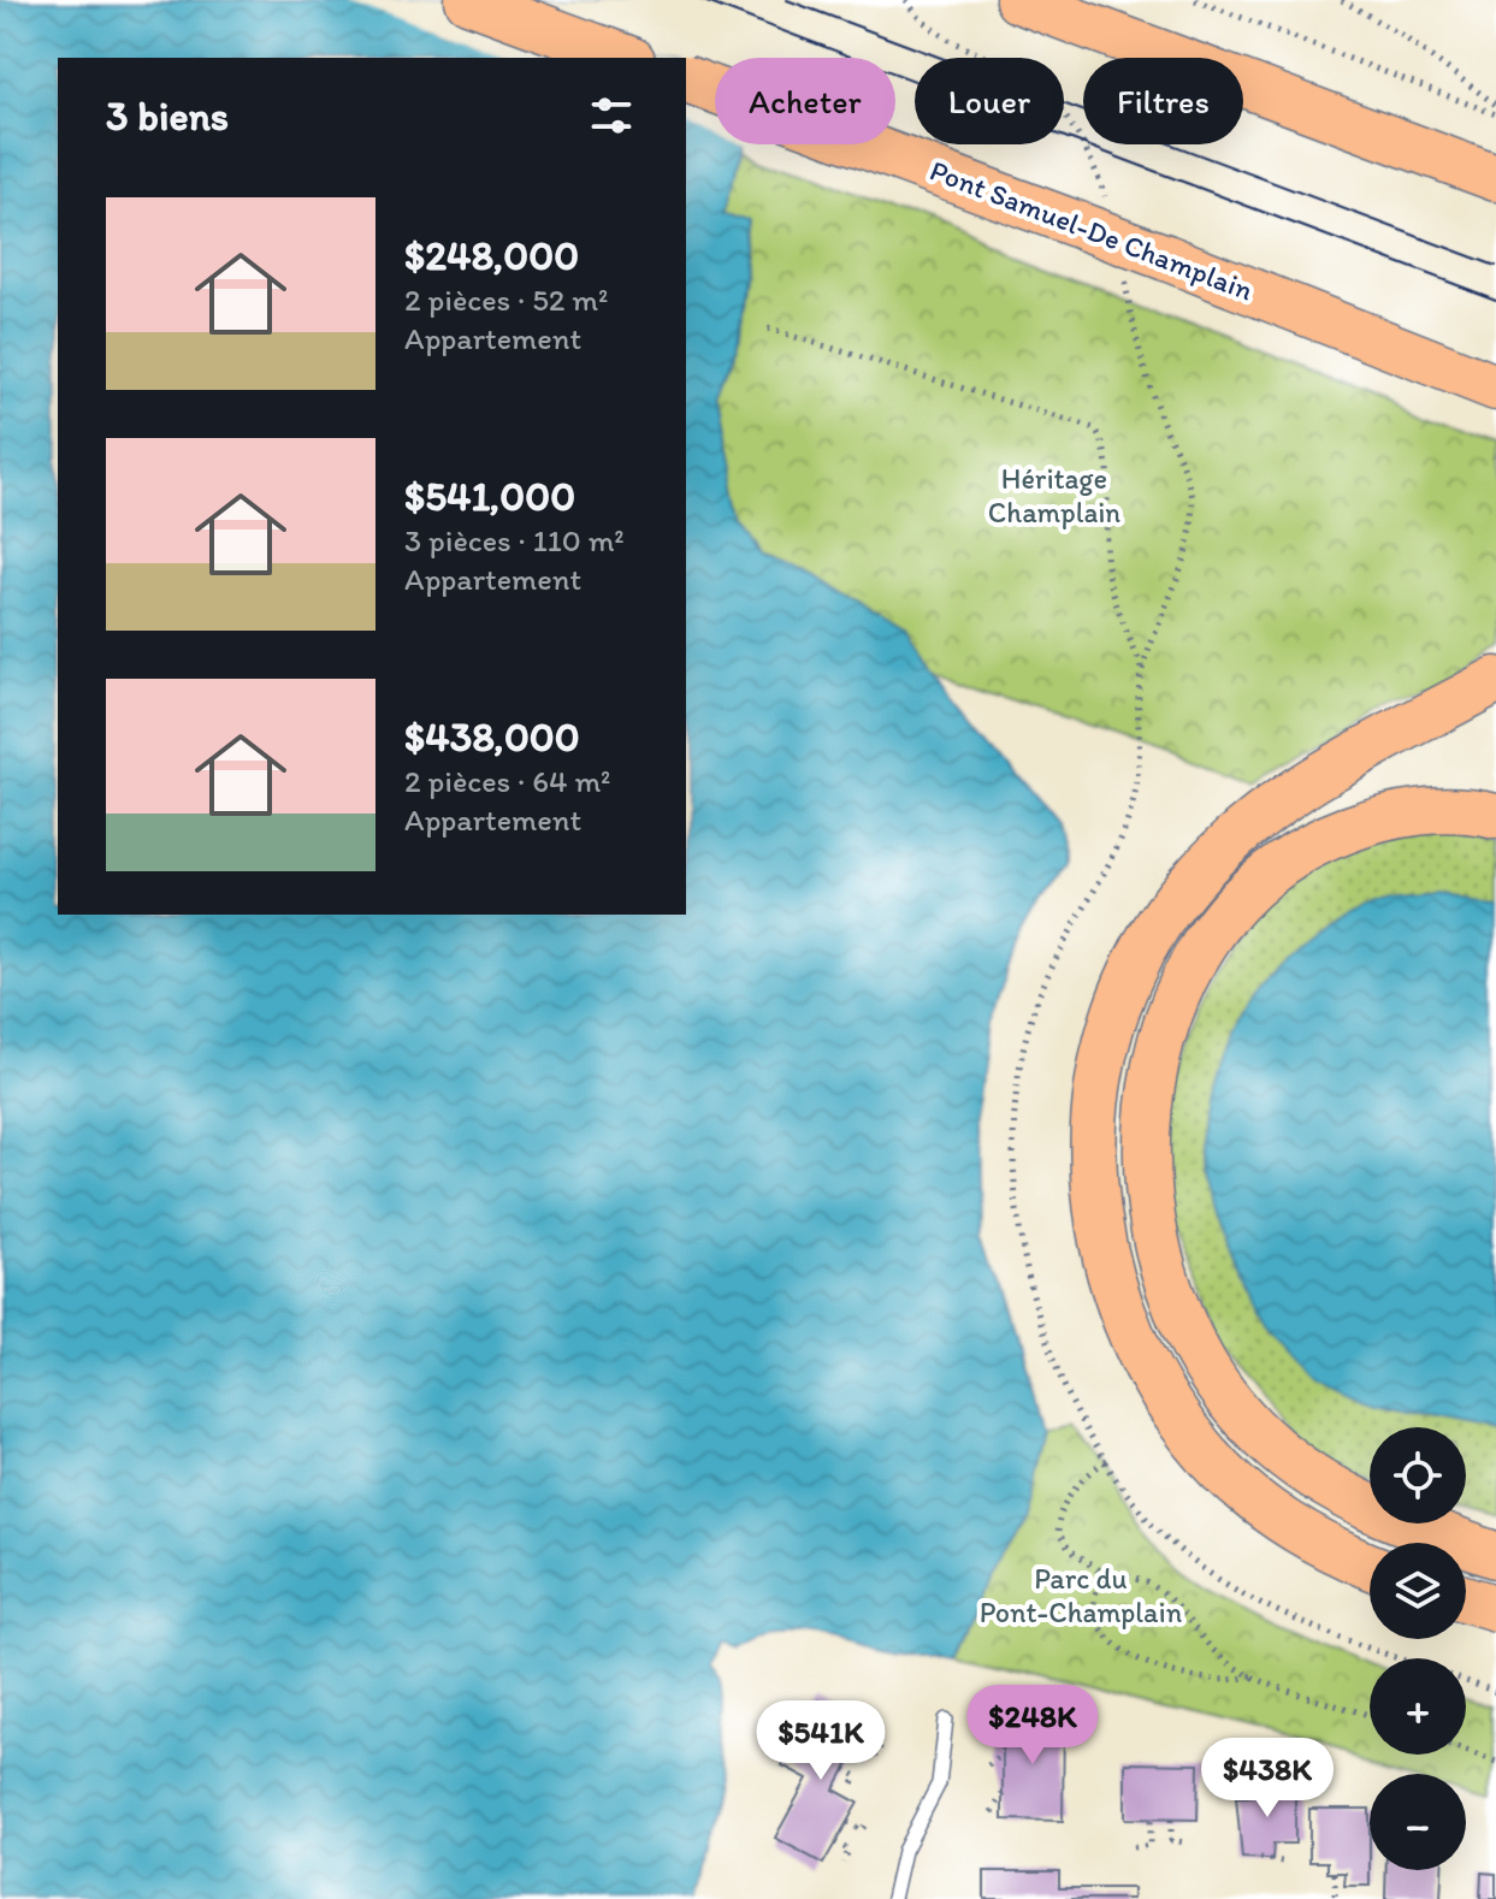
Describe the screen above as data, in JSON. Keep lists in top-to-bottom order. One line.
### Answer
{"streets":{"highway":["Pont Samuel-De Champlain"]},"parks":["Héritage Champlain","Parc du Pont-Champlain"],"page":{"chip":["Acheter","Louer","Filtres"],"heading":"3 biens","list":[{"name":"$248,000","note":"2 pièces · 52 m² · Appartement"},{"name":"$541,000","note":"3 pièces · 110 m² · Appartement"},{"name":"$438,000","note":"2 pièces · 64 m² · Appartement"}],"map_buttons":["+","−"],"price":["$248K","$541K","$438K"]}}
